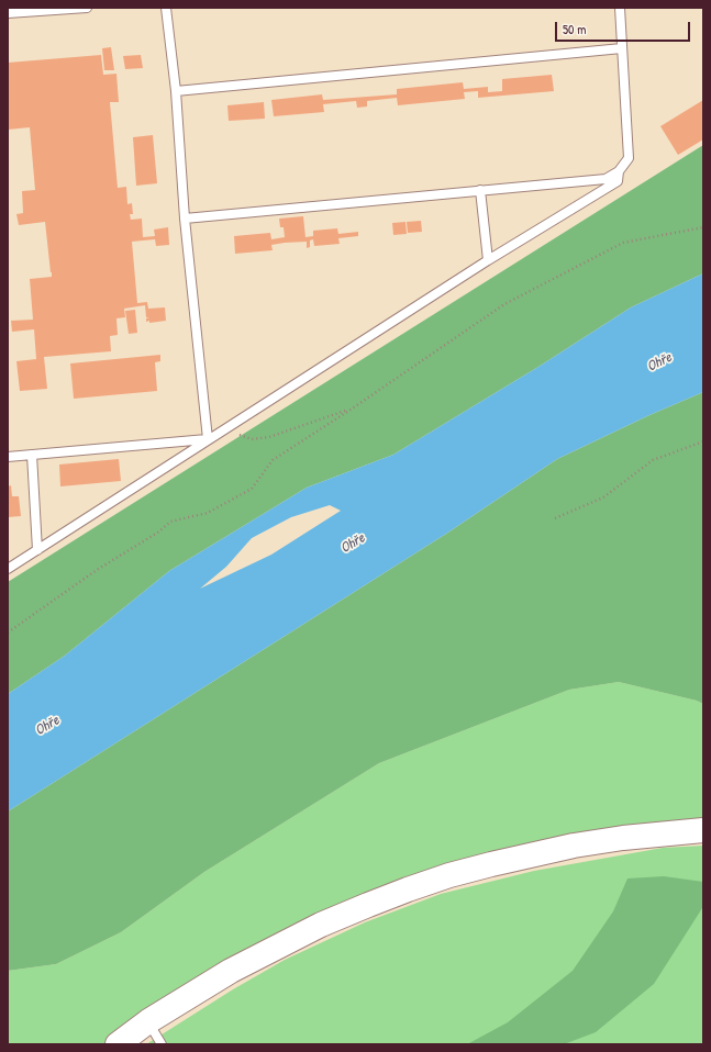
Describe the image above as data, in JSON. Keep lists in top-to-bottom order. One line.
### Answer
{"water":["Ohře"],"scale_bar":"50 m"}
